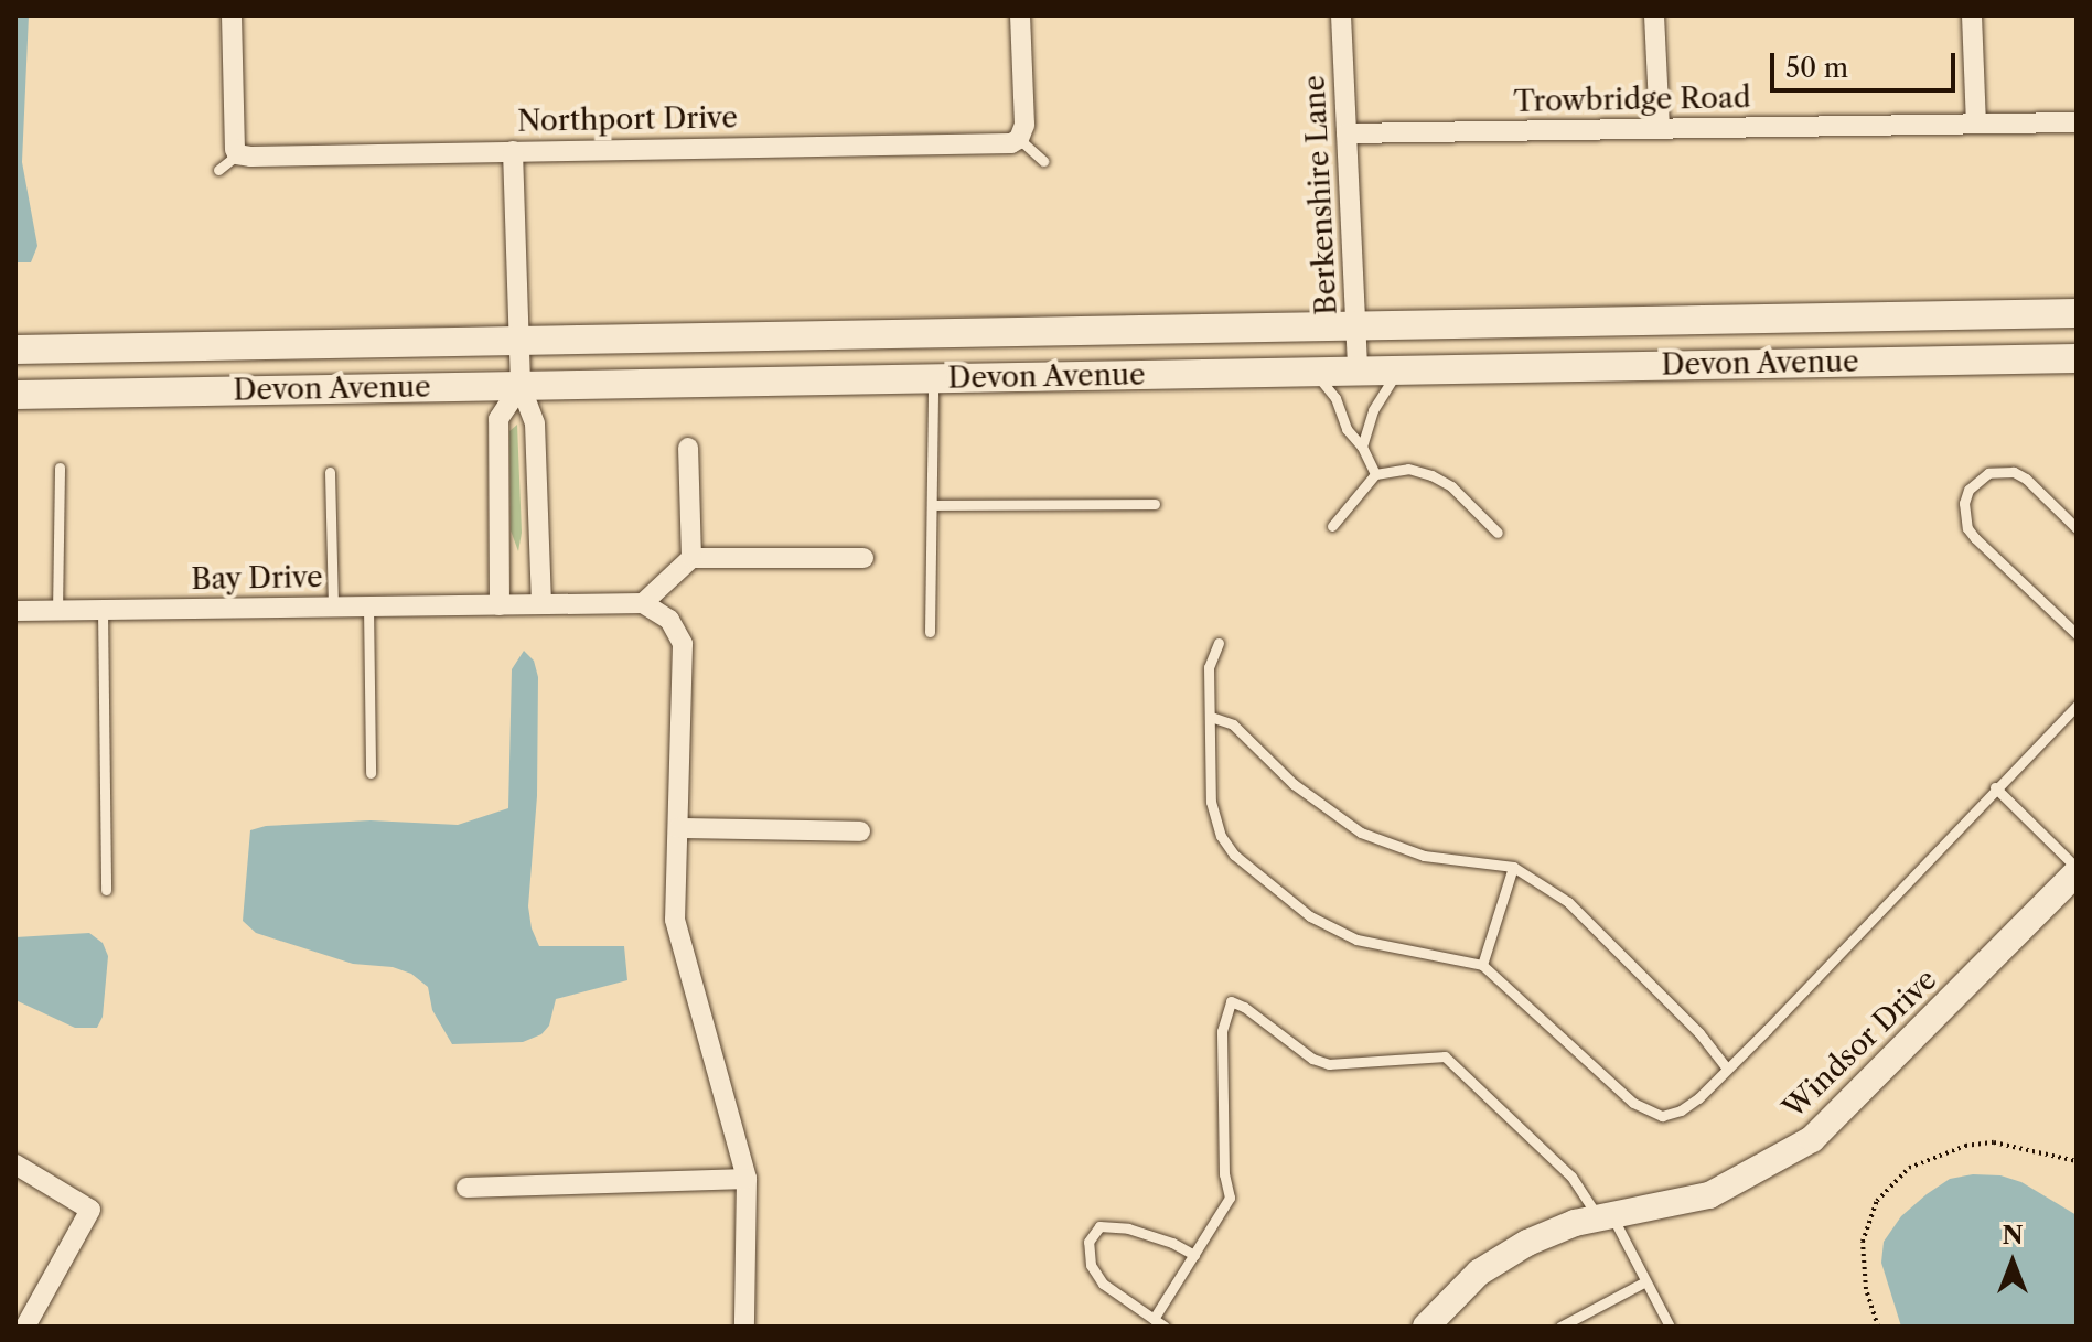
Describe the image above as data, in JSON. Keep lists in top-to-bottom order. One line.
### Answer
{"streets":{"main road":["Devon Avenue"],"street":["Trowbridge Road","Northport Drive","Berkenshire Lane","Bay Drive","Windsor Drive"]},"crossings":[["Trowbridge Road","Berkenshire Lane"],["Berkenshire Lane","Devon Avenue"]],"scale_bar":"50 m","north":"top"}
